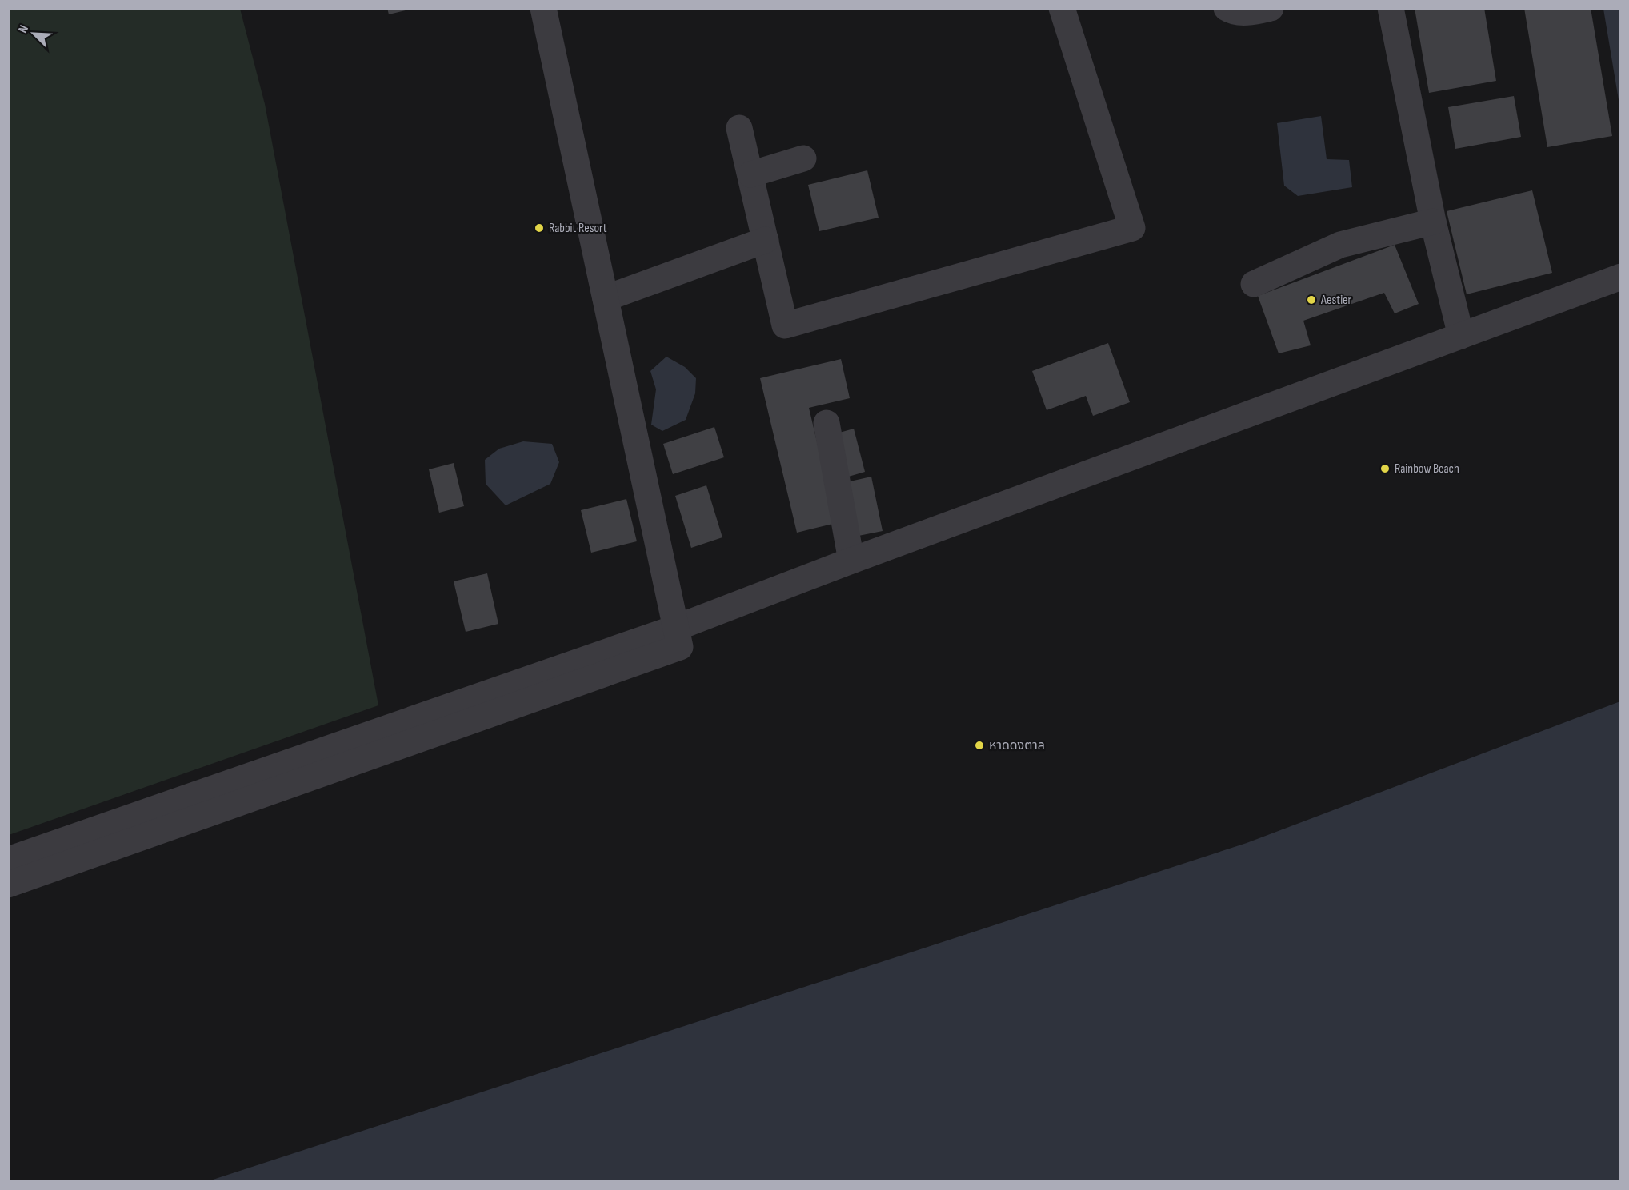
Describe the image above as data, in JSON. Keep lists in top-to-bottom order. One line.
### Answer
{"places":["Rabbit Resort","Aestier","Rainbow Beach","หาดดงตาล"],"north":"top left"}
